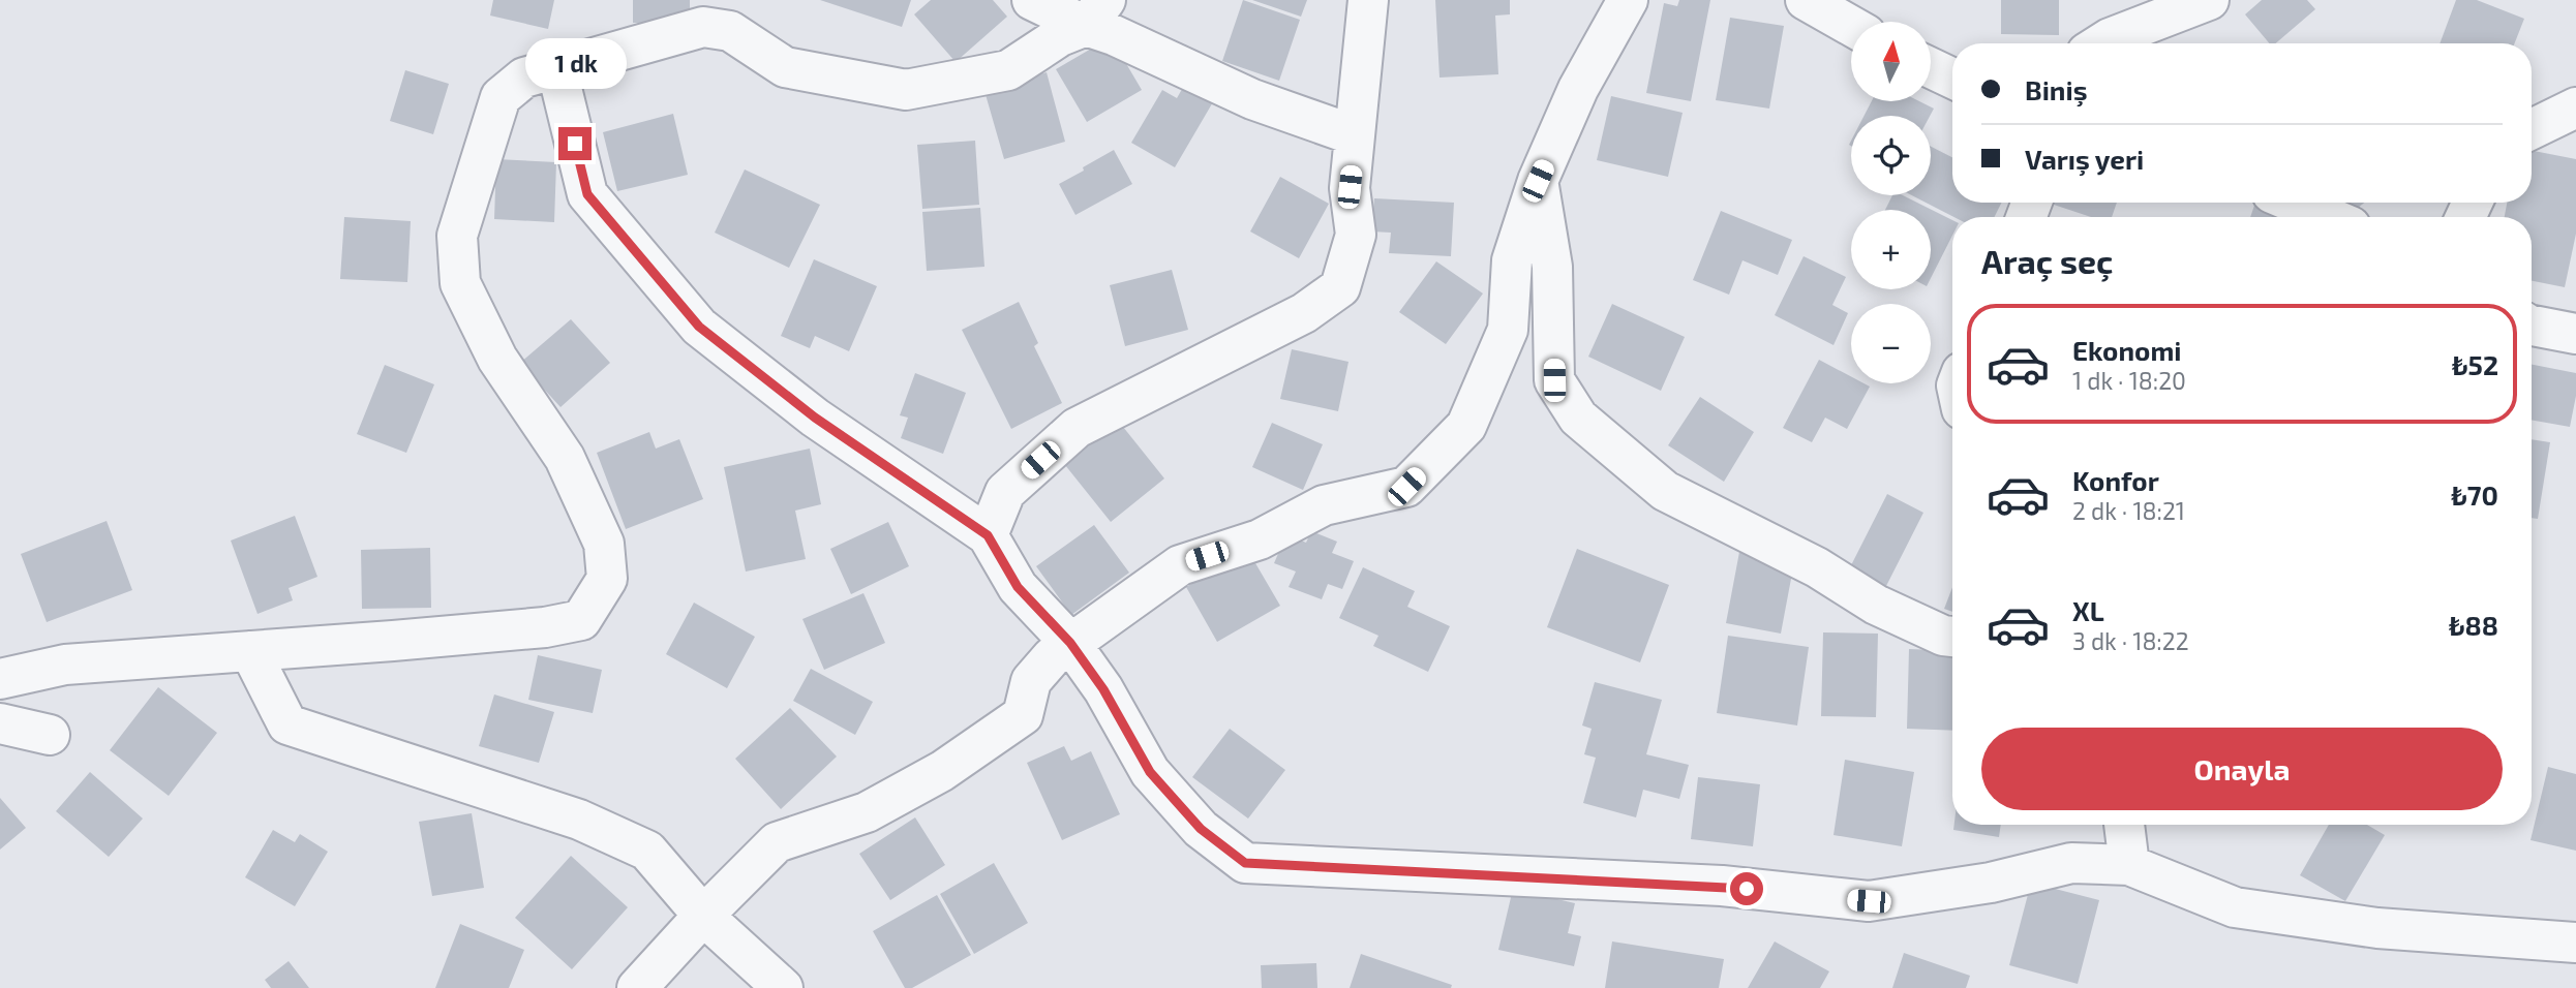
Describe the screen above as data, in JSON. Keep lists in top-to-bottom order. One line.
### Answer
{"north":"top","page":{"map_buttons":["+","−"],"bubble":"1 dk","banner":["Biniş","Varış yeri"],"heading":"Araç seç","list":[{"name":"Ekonomi","note":"1 dk · 18:20","value":"₺52"},{"name":"Konfor","note":"2 dk · 18:21","value":"₺70"},{"name":"XL","note":"3 dk · 18:22","value":"₺88"}],"buttons":"Onayla"}}
